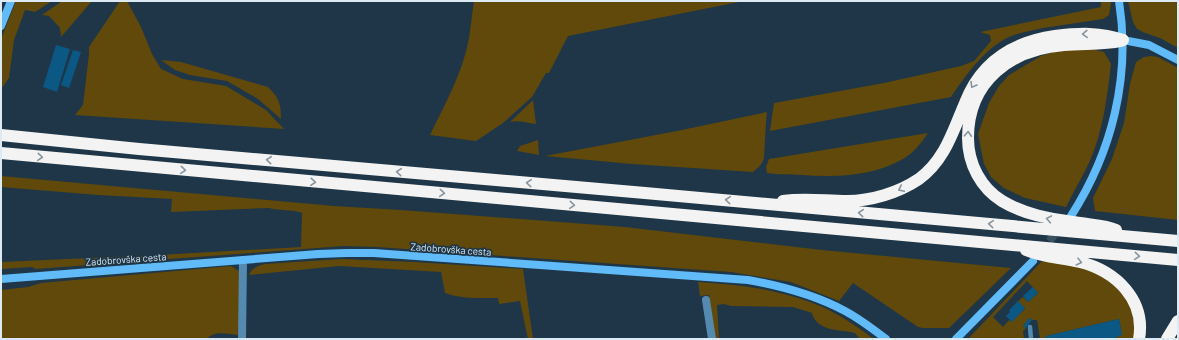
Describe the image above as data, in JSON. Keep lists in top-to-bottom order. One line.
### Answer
{"streets":{"main road":["Zadobrovška cesta"]}}
